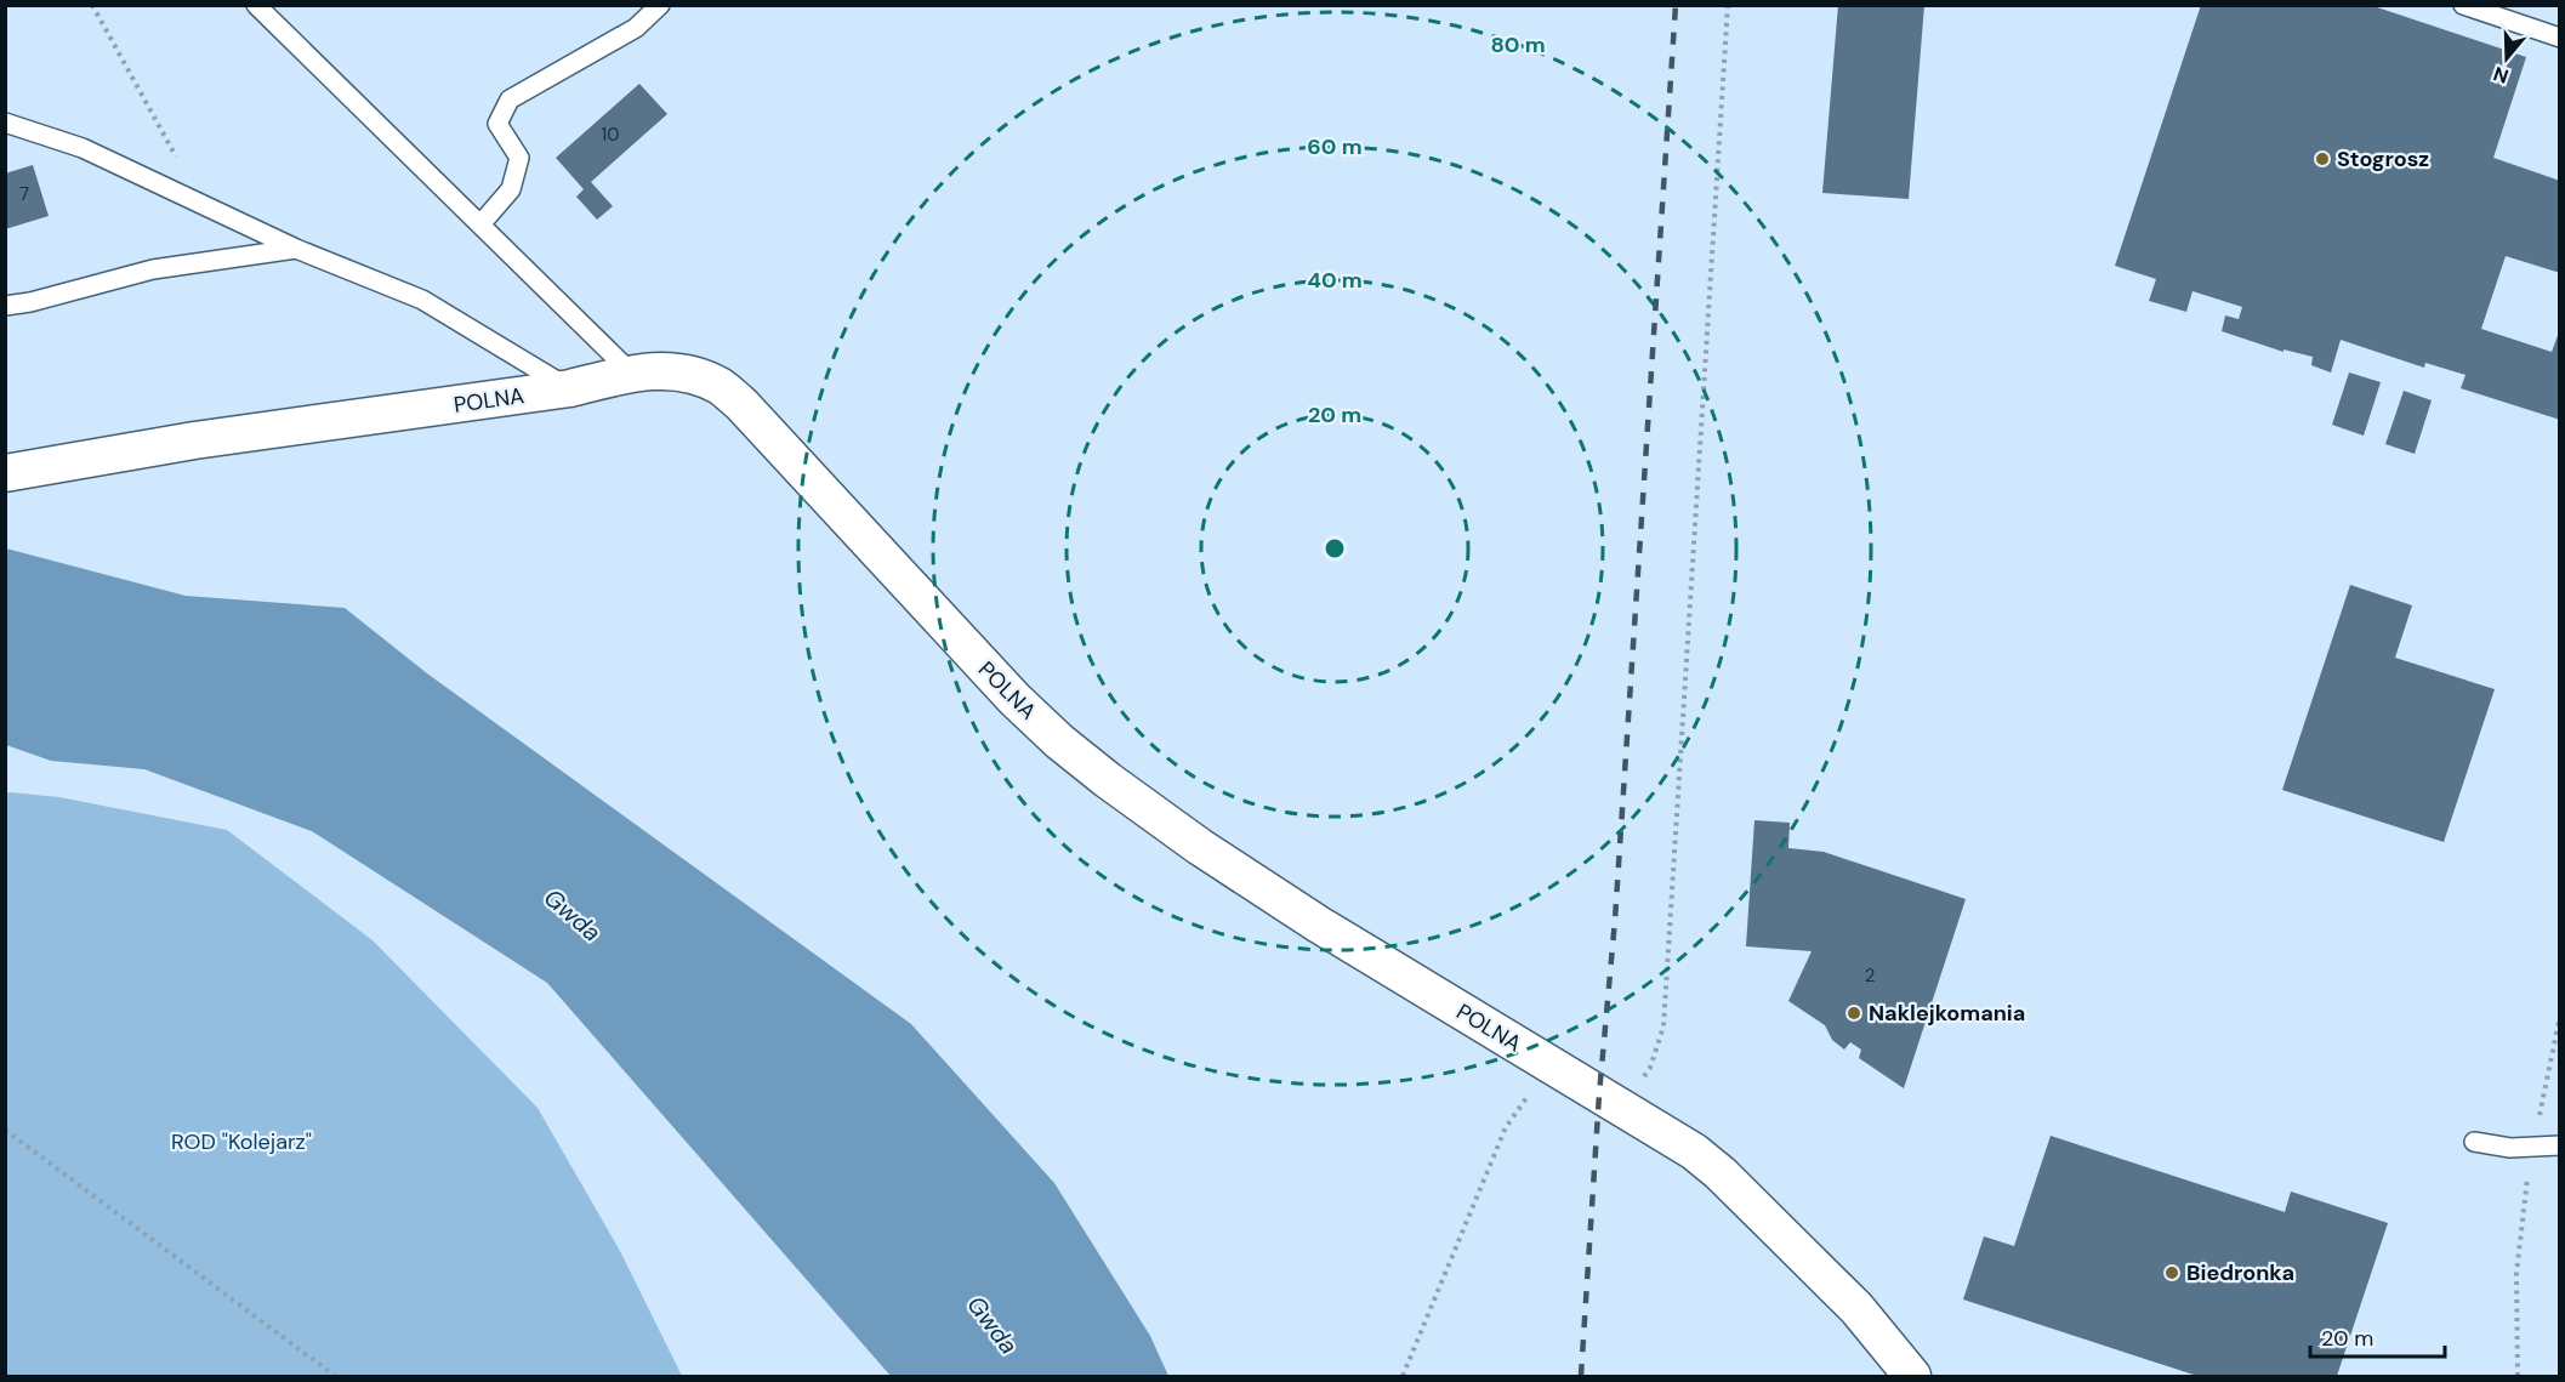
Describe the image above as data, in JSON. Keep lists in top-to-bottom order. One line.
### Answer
{"streets":{"street":["POLNA"]},"water":["Gwda"],"parks":["ROD \"Kolejarz\""],"places":["Stogrosz","Naklejkomania","Biedronka"],"house_numbers":["10","7","2"],"scale_bar":"20 m","north":"bottom","rings":["80 m","60 m","40 m","20 m"]}
